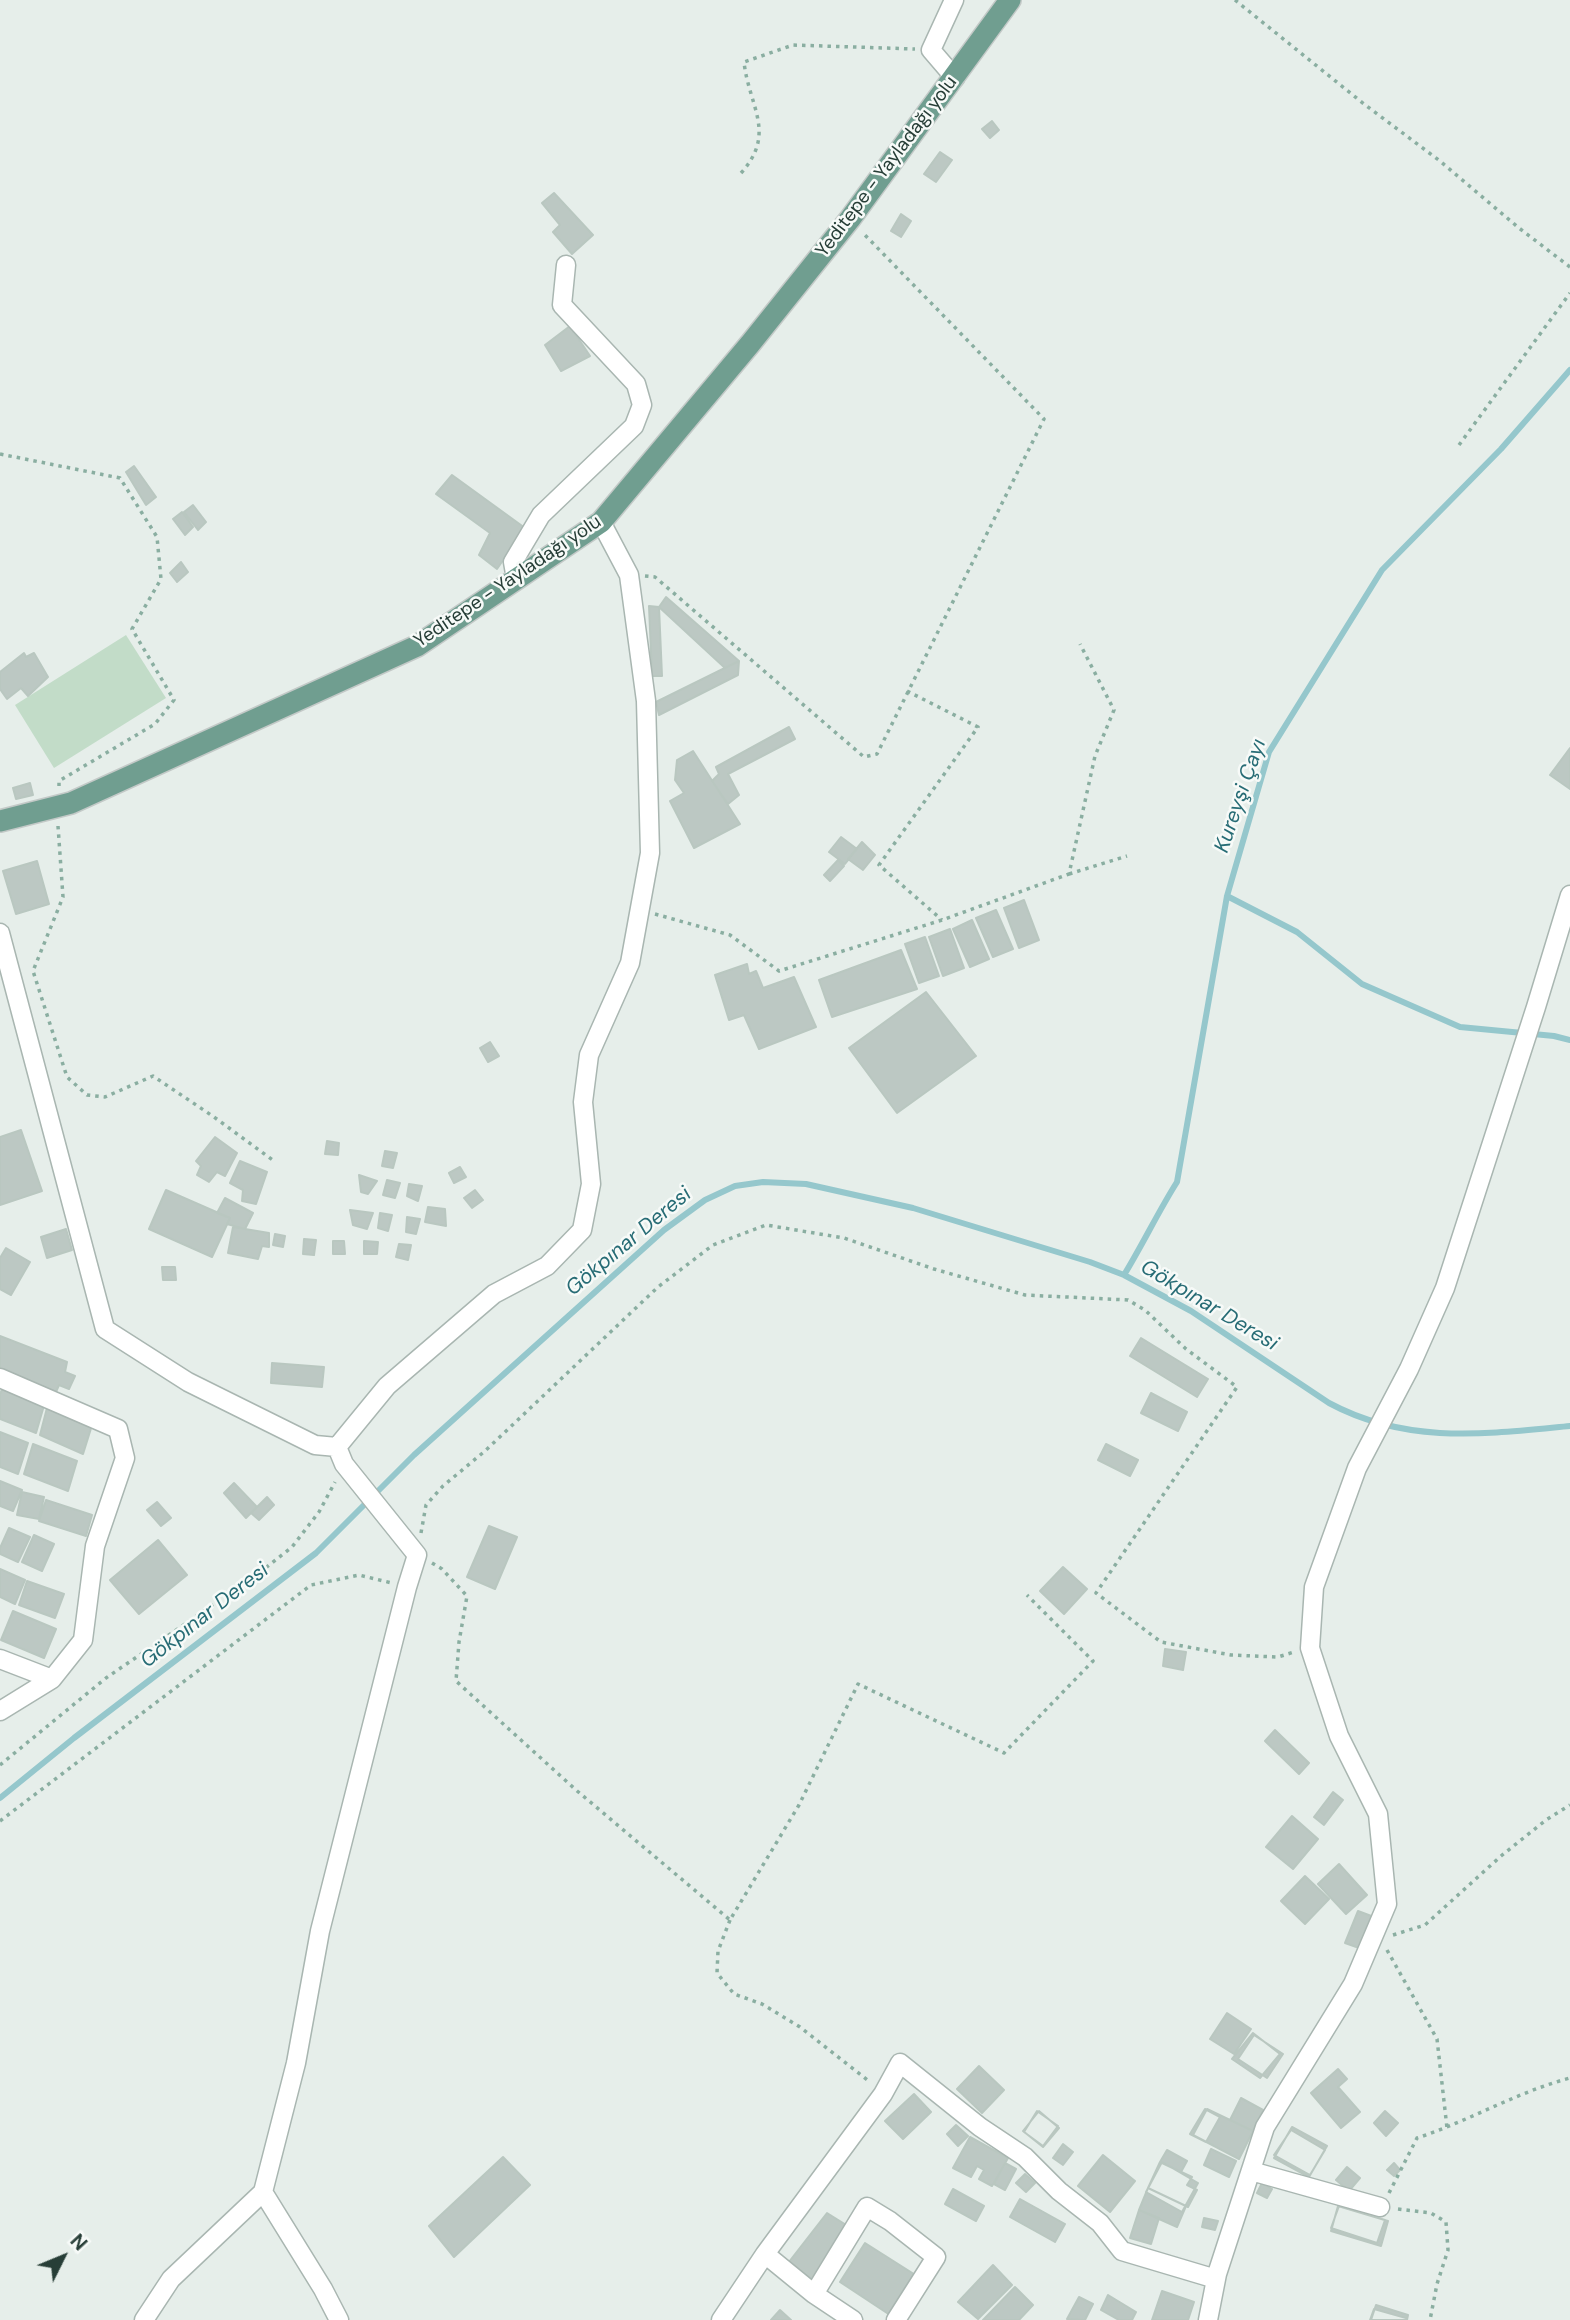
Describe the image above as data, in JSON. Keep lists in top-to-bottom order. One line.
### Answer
{"streets":{"main road":["Yeditepe - Yayladağı yolu"]},"water":["Kureyşi Çayı","Gökpınar Deresi"],"north":"top right"}
